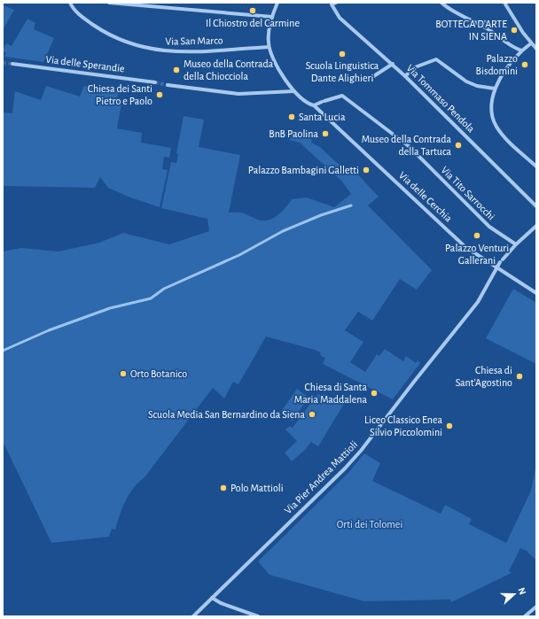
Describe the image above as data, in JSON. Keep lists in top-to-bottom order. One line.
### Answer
{"streets":{"street":["Via San Marco","Via delle Sperandie","Via Tommaso Pendola","Via Tito Sarrocchi","Via delle Cerchia","Via Pier Andrea Mattioli"]},"crossings":[["Via San Marco","Via delle Cerchia"],["Via Tito Sarrocchi","Via delle Cerchia"],["Via Tito Sarrocchi","Via Pier Andrea Mattioli"],["Via delle Cerchia","Via Pier Andrea Mattioli"]],"parks":["Orti dei Tolomei"],"places":["Il Chiostro del Carmine","BOTTEGA D'ARTE IN SIENA","Scuola Linguistica Dante Alighieri","Palazzo Bisdomini","Museo della Contrada della Chiocciola","Chiesa dei Santi Pietro e Paolo","Santa Lucia","BnB Paolina","Museo della Contrada della Tartuca","Palazzo Bambagini Galletti","Palazzo Venturi Gallerani","Orto Botanico","Chiesa di Sant'Agostino","Chiesa di Santa Maria Maddalena","Scuola Media San Bernardino da Siena","Liceo Classico Enea Silvio Piccolomini","Polo Mattioli"],"north":"right"}
